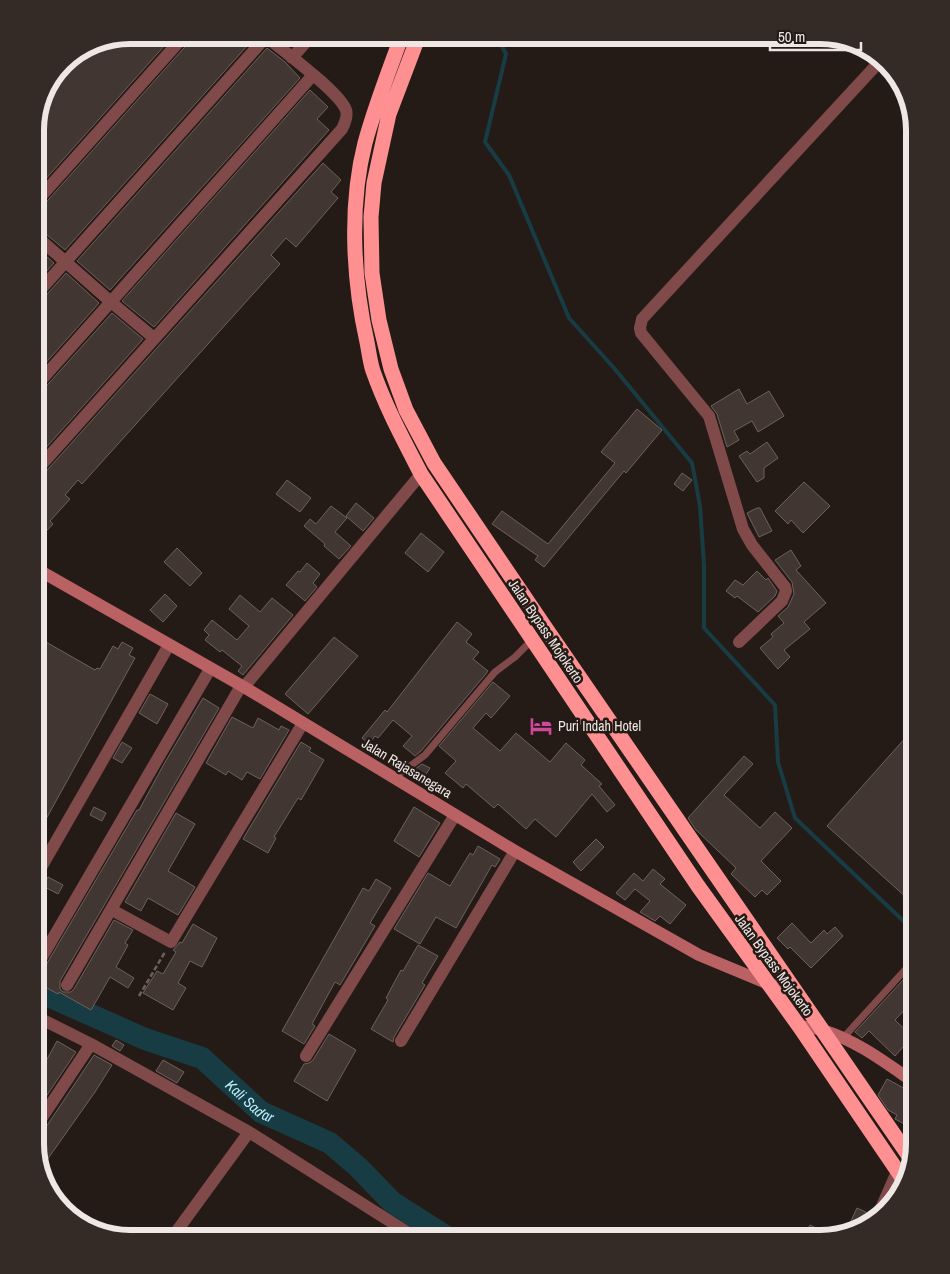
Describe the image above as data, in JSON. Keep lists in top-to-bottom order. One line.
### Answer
{"streets":{"highway":["Jalan Bypass Mojokerto"],"street":["Jalan Rajasanegara"]},"crossings":[["Jalan Bypass Mojokerto","Jalan Rajasanegara"]],"water":["Kali Sadar"],"places":{"hotel":["Puri Indah Hotel"]},"scale_bar":"50 m"}
